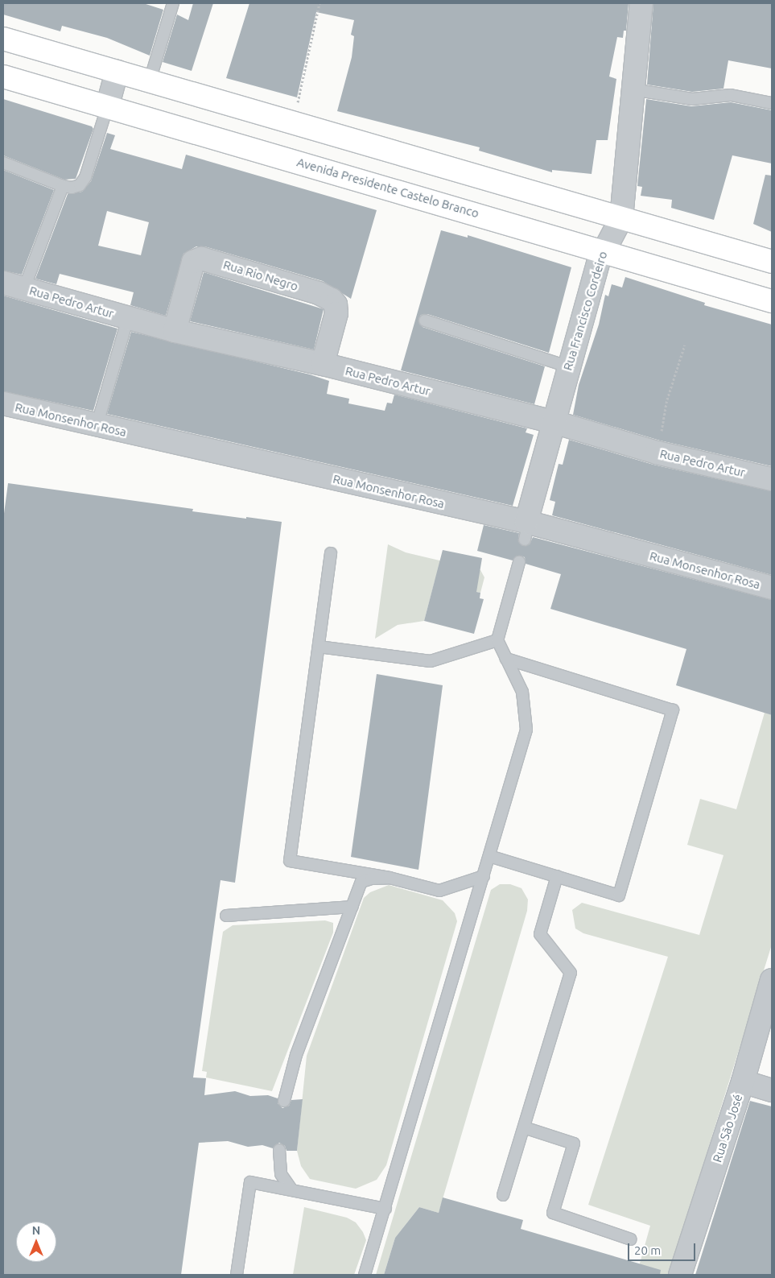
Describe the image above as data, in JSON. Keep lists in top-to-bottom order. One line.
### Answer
{"streets":{"main road":["Avenida Presidente Castelo Branco"],"street":["Rua Rio Negro","Rua Pedro Artur","Rua Francisco Cordeiro","Rua Monsenhor Rosa","Rua São José"]},"crossings":[["Avenida Presidente Castelo Branco","Rua Francisco Cordeiro"],["Rua Rio Negro","Rua Pedro Artur"],["Rua Pedro Artur","Rua Francisco Cordeiro"],["Rua Francisco Cordeiro","Rua Monsenhor Rosa"]],"scale_bar":"20 m","north":"top"}
